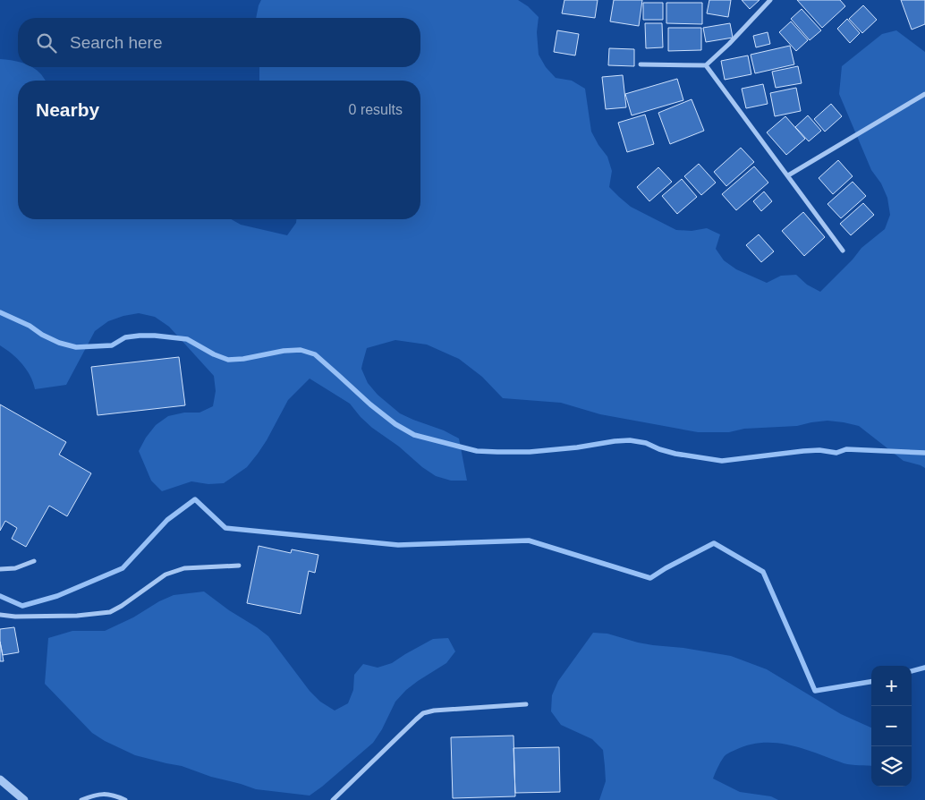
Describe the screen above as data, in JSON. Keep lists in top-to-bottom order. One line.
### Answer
{"page":{"search":"Search here","heading":["Nearby","0 results"],"map_buttons":["+","−"]}}
